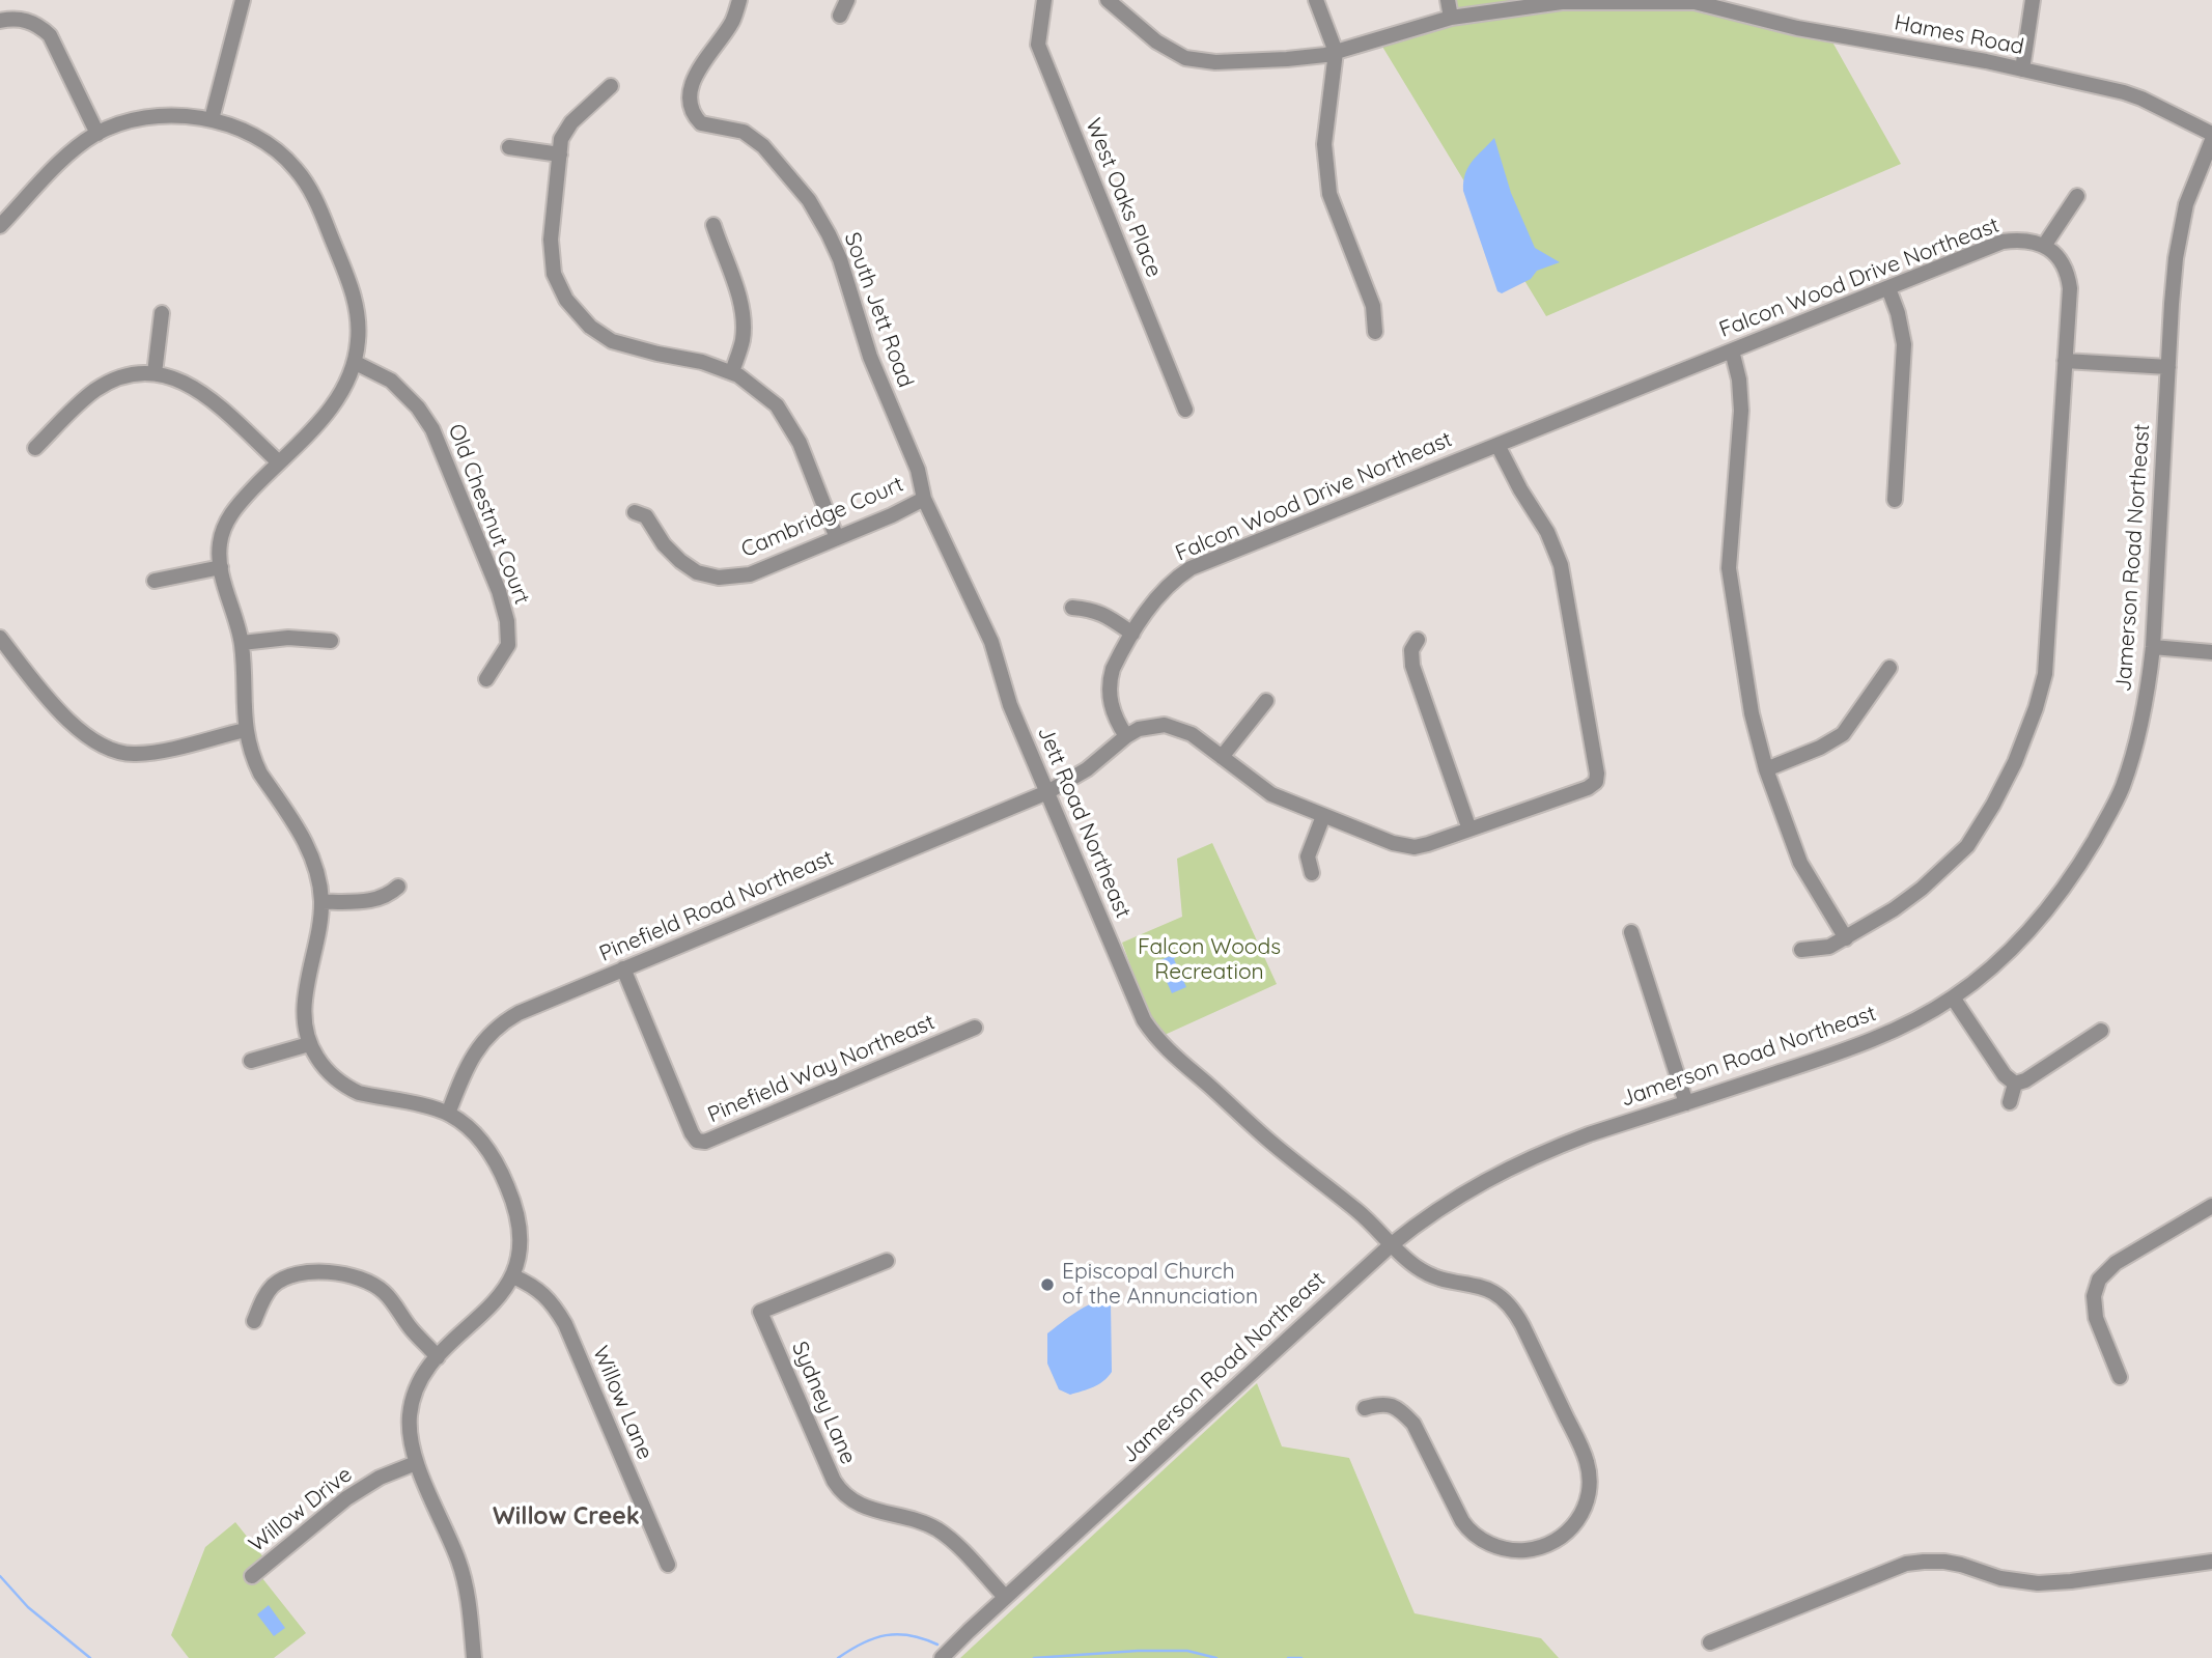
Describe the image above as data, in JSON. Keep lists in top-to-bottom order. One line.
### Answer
{"streets":{"street":["Hames Road","West Oaks Place","Falcon Wood Drive Northeast","South Jett Road","Old Chestnut Court","Cambridge Court","Jamerson Road Northeast","Jett Road Northeast","Pinefield Road Northeast","Pinefield Way Northeast","Willow Lane","Sydney Lane","Willow Drive"]},"crossings":[["Falcon Wood Drive Northeast","Pinefield Road Northeast"],["South Jett Road","Cambridge Court"],["South Jett Road","Jett Road Northeast"],["Jamerson Road Northeast","Jett Road Northeast"],["Jamerson Road Northeast","Sydney Lane"],["Jett Road Northeast","Pinefield Road Northeast"],["Pinefield Road Northeast","Pinefield Way Northeast"]],"districts":["Willow Creek"],"parks":["Falcon Woods Recreation"],"places":["Episcopal Church of the Annunciation"]}
